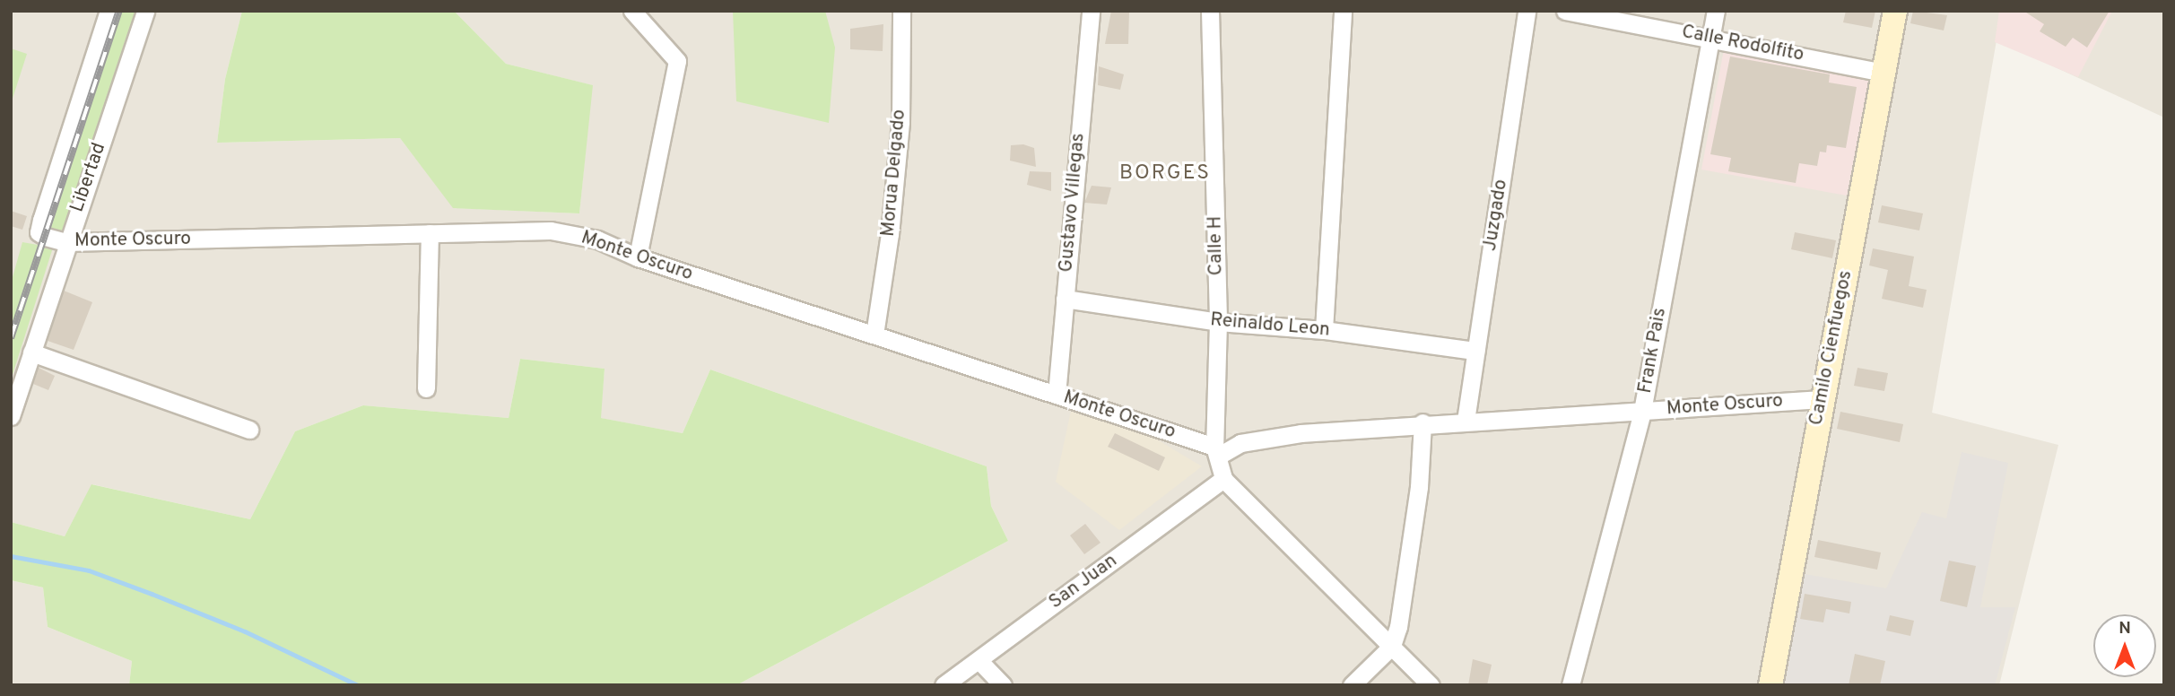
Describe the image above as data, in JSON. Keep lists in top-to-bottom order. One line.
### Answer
{"streets":{"street":["Calle Rodolfito","Morua Delgado","Libertad","Gustavo Villegas","Juzgado","Monte Oscuro","Calle H","Reinaldo Leon","Camilo Cienfuegos","Frank Pais","San Juan"]},"crossings":[["Calle Rodolfito","Camilo Cienfuegos"],["Calle Rodolfito","Frank Pais"],["Morua Delgado","Monte Oscuro"],["Libertad","Monte Oscuro"],["Gustavo Villegas","Monte Oscuro"],["Gustavo Villegas","Reinaldo Leon"],["Juzgado","Monte Oscuro"],["Juzgado","Reinaldo Leon"],["Monte Oscuro","Calle H"],["Monte Oscuro","Camilo Cienfuegos"],["Monte Oscuro","Frank Pais"],["Calle H","Reinaldo Leon"],["Calle H","San Juan"]],"districts":["BORGES"],"north":"top"}
